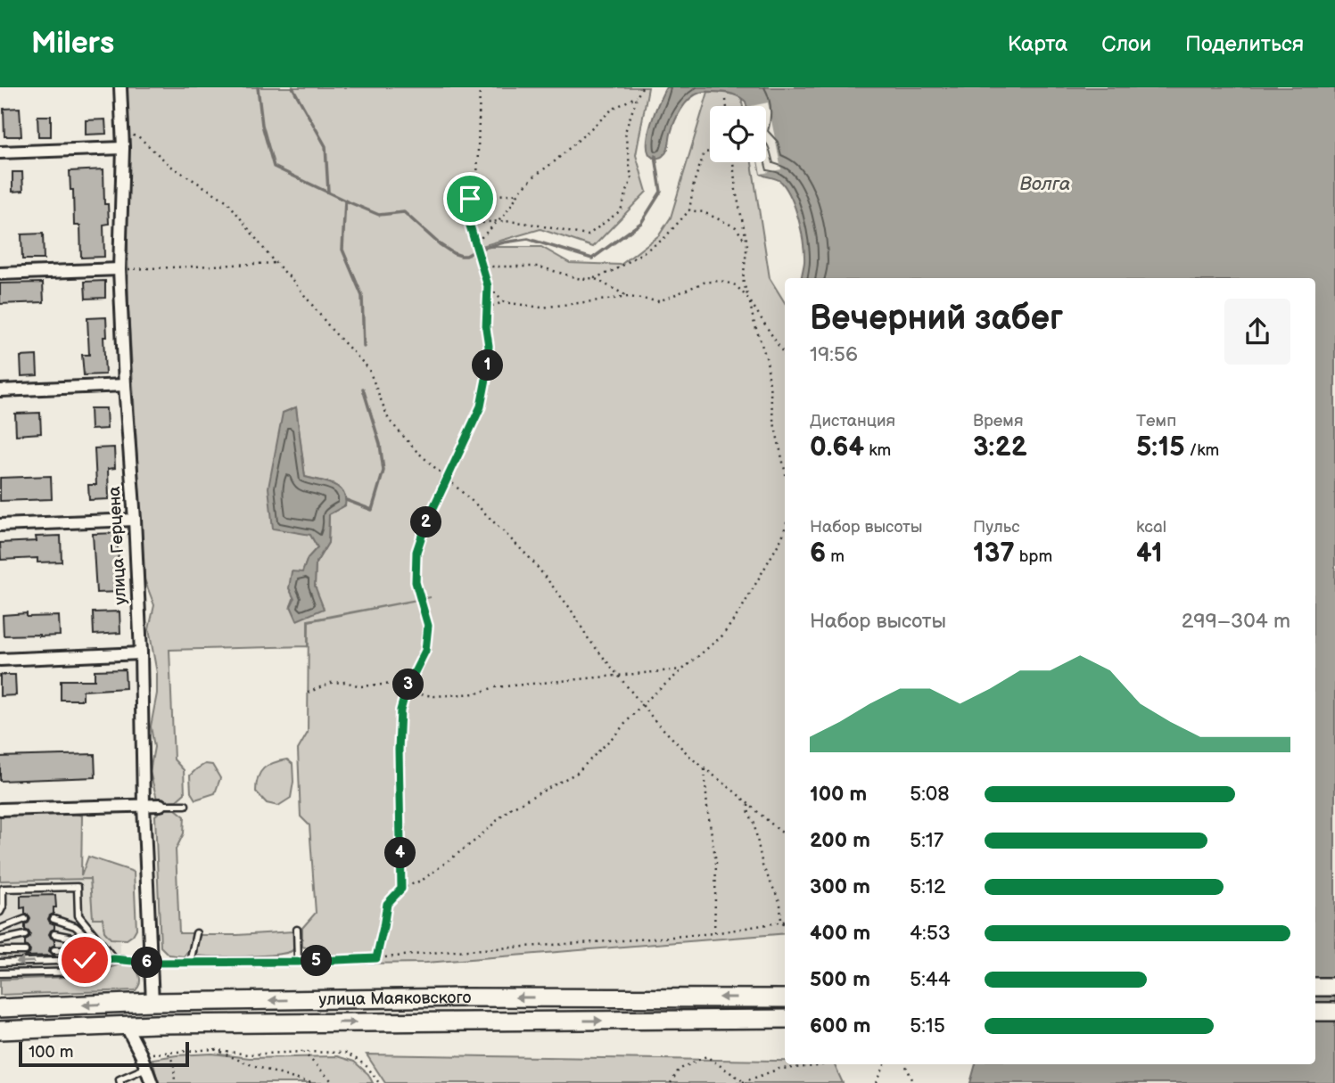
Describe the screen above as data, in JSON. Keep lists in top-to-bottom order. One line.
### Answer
{"streets":{"main road":["улица Маяковского"],"street":["улица Герцена"]},"crossings":[["улица Герцена","улица Маяковского"]],"water":["Волга"],"scale_bar":"100 m","page":{"header":"Milers","nav":["Карта","Слои","Поделиться"],"heading":["Вечерний забег","19:56"],"pins":["1","2","3","4","5","6"],"stats":[["Дистанция","0.64 km"],["Время","3:22"],["Темп","5:15 /km"],["Набор высоты","6 m"],["Пульс","137 bpm"],["kcal","41"]],"chart":["Набор высоты","299–304 m"],"list":[{"name":"100 m","note":"5:08"},{"name":"200 m","note":"5:17"},{"name":"300 m","note":"5:12"},{"name":"400 m","note":"4:53"},{"name":"500 m","note":"5:44"},{"name":"600 m","note":"5:15"}],"scale":"100 m"}}
